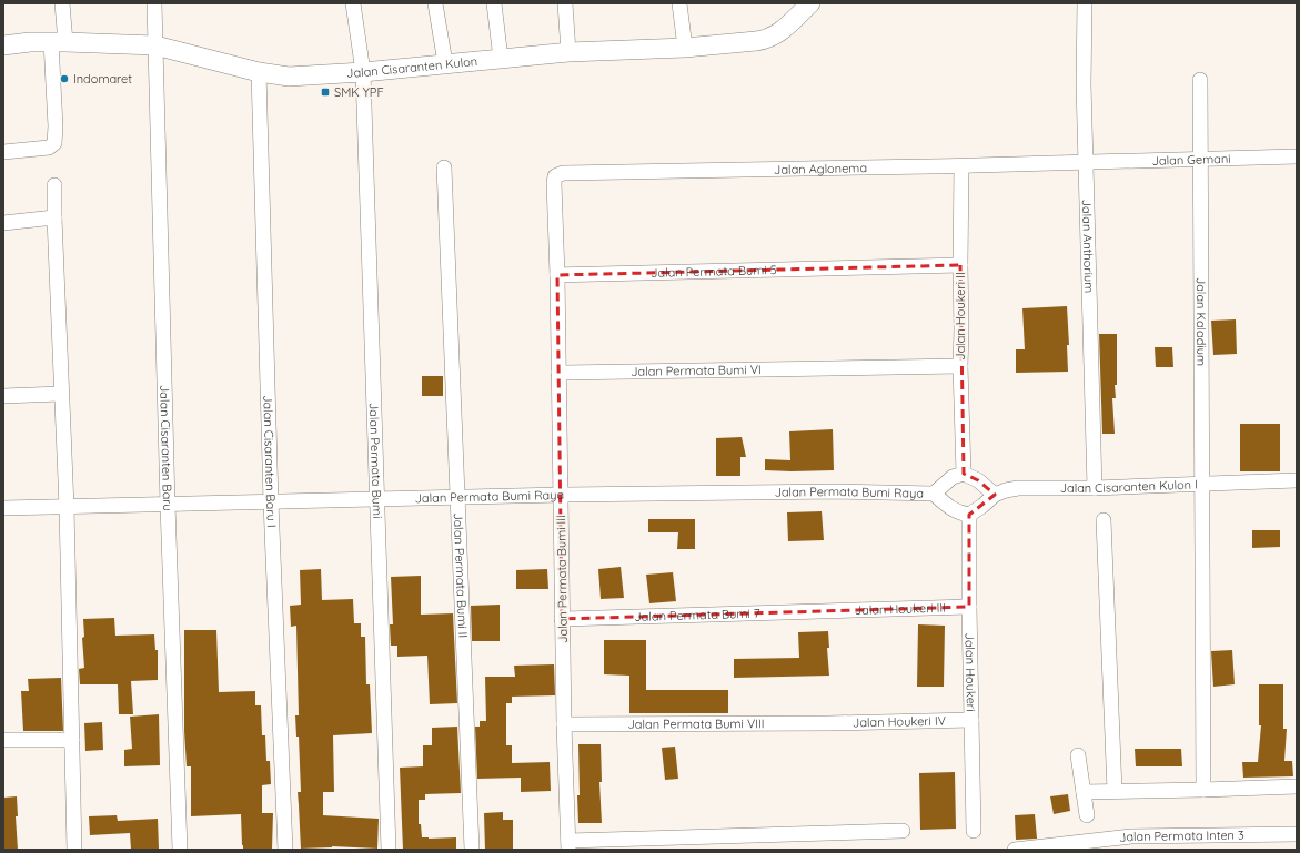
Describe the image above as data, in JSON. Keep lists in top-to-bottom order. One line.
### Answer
{"streets":{"main road":["Jalan Cisaranten Kulon"],"street":["Jalan Gemani","Jalan Aglonema","Jalan Anthorium","Jalan Permata Bumi 5","Jalan Houkeri II","Jalan Kaladium","Jalan Permata Bumi VI","Jalan Cisaranten Baru","Jalan Permata Bumi","Jalan Cisaranten Baru I","Jalan Cisaranten Kulon I","Jalan Permata Bumi Raya","Jalan Permata Bumi II","Jalan Permata Bumi III","Jalan Houkeri III","Jalan Permata Bumi 7","Jalan Houkeri","Jalan Houkeri IV","Jalan Permata Bumi VIII","Jalan Permata Inten 3"]},"crossings":[["Jalan Cisaranten Kulon","Jalan Cisaranten Baru"],["Jalan Cisaranten Kulon","Jalan Permata Bumi"],["Jalan Cisaranten Kulon","Jalan Cisaranten Baru I"],["Jalan Gemani","Jalan Aglonema"],["Jalan Gemani","Jalan Anthorium"],["Jalan Gemani","Jalan Kaladium"],["Jalan Aglonema","Jalan Anthorium"],["Jalan Aglonema","Jalan Houkeri II"],["Jalan Aglonema","Jalan Permata Bumi III"],["Jalan Anthorium","Jalan Cisaranten Kulon I"],["Jalan Permata Bumi 5","Jalan Houkeri II"],["Jalan Permata Bumi 5","Jalan Permata Bumi III"],["Jalan Houkeri II","Jalan Permata Bumi VI"],["Jalan Kaladium","Jalan Cisaranten Kulon I"],["Jalan Permata Bumi VI","Jalan Permata Bumi III"],["Jalan Cisaranten Baru","Jalan Permata Bumi Raya"],["Jalan Permata Bumi","Jalan Permata Bumi Raya"],["Jalan Cisaranten Baru I","Jalan Permata Bumi Raya"],["Jalan Cisaranten Kulon I","Jalan Permata Bumi Raya"],["Jalan Cisaranten Kulon I","Jalan Houkeri"],["Jalan Permata Bumi Raya","Jalan Permata Bumi II"],["Jalan Permata Bumi Raya","Jalan Permata Bumi III"],["Jalan Permata Bumi Raya","Jalan Houkeri"],["Jalan Permata Bumi III","Jalan Permata Bumi 7"],["Jalan Permata Bumi III","Jalan Permata Bumi VIII"],["Jalan Houkeri III","Jalan Permata Bumi 7"],["Jalan Houkeri III","Jalan Houkeri"],["Jalan Houkeri","Jalan Houkeri IV"],["Jalan Houkeri IV","Jalan Permata Bumi VIII"]],"places":{"other":["Indomaret"],"transit":["SMK YPF"]}}
